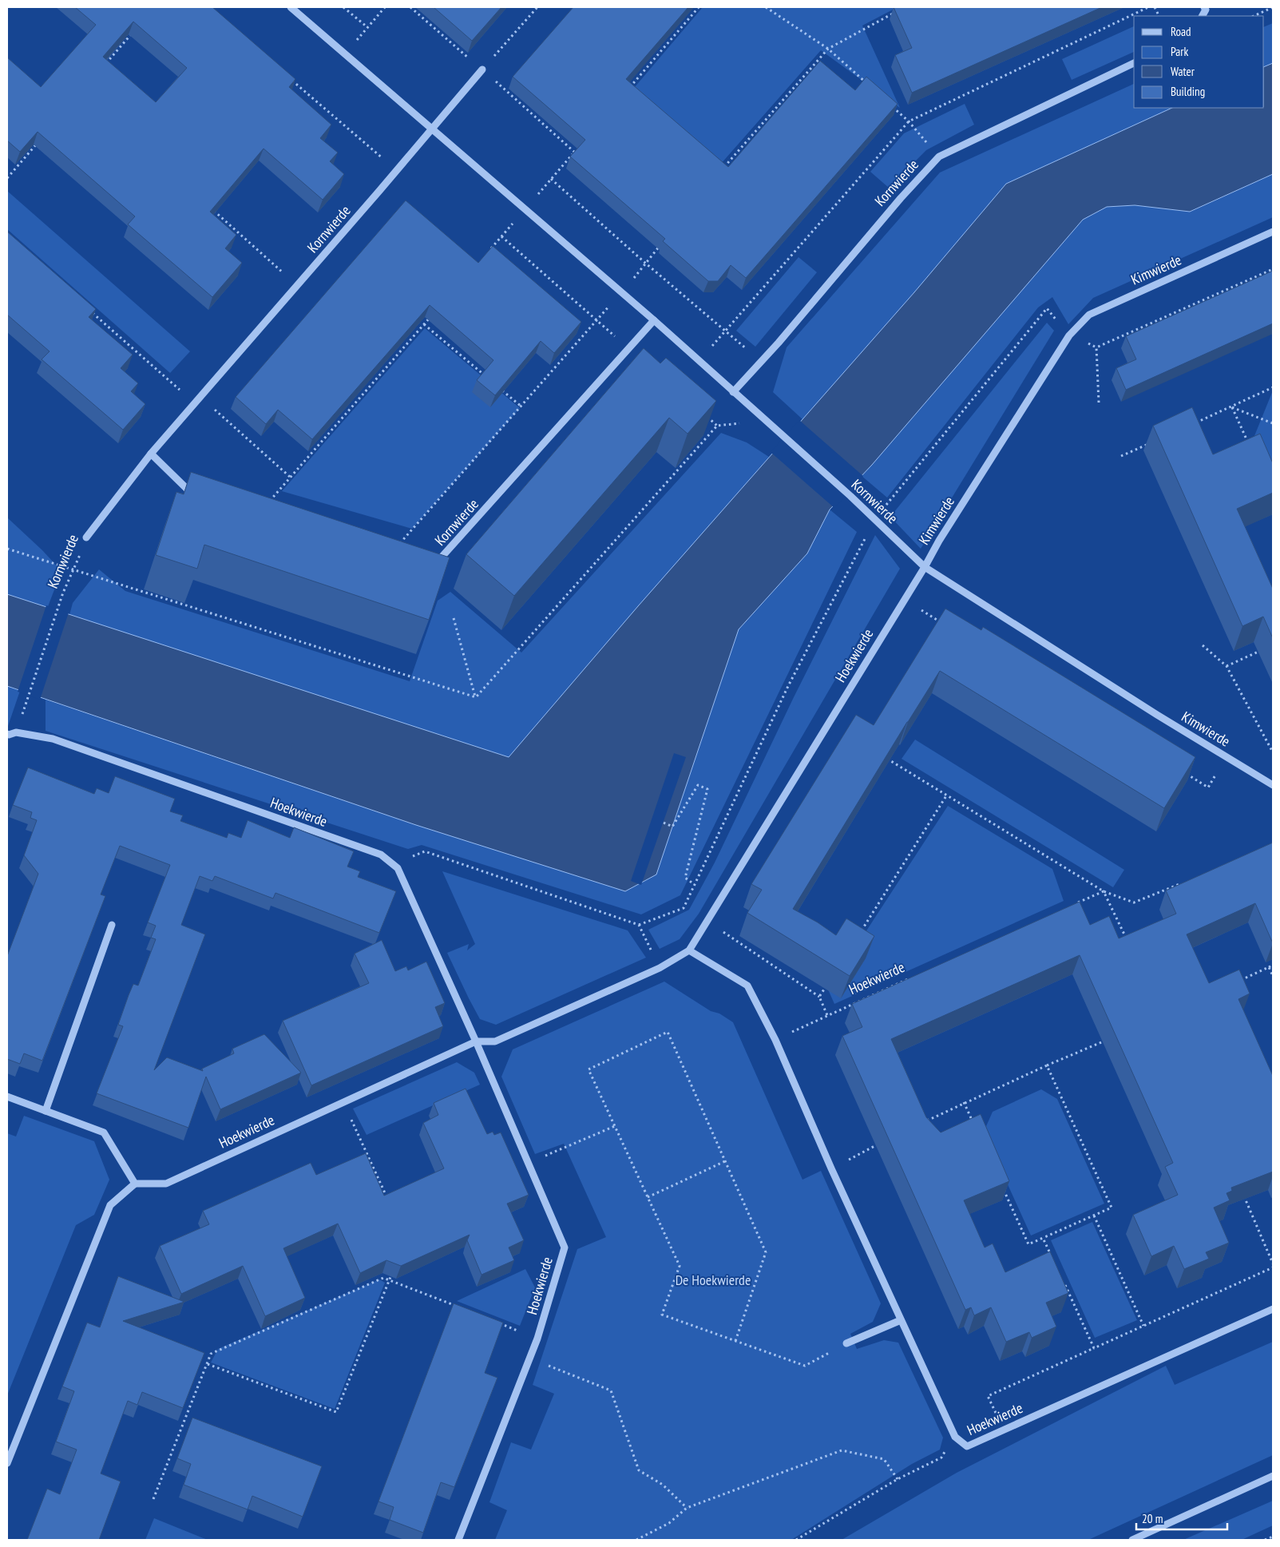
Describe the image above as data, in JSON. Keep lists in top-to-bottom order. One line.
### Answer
{"streets":{"street":["Kornwierde","Kimwierde","Hoekwierde"]},"crossings":[["Kornwierde","Kimwierde"],["Kornwierde","Hoekwierde"],["Kimwierde","Hoekwierde"]],"parks":["De Hoekwierde"],"legend":["Road","Park","Water","Building"],"scale_bar":"20 m"}
